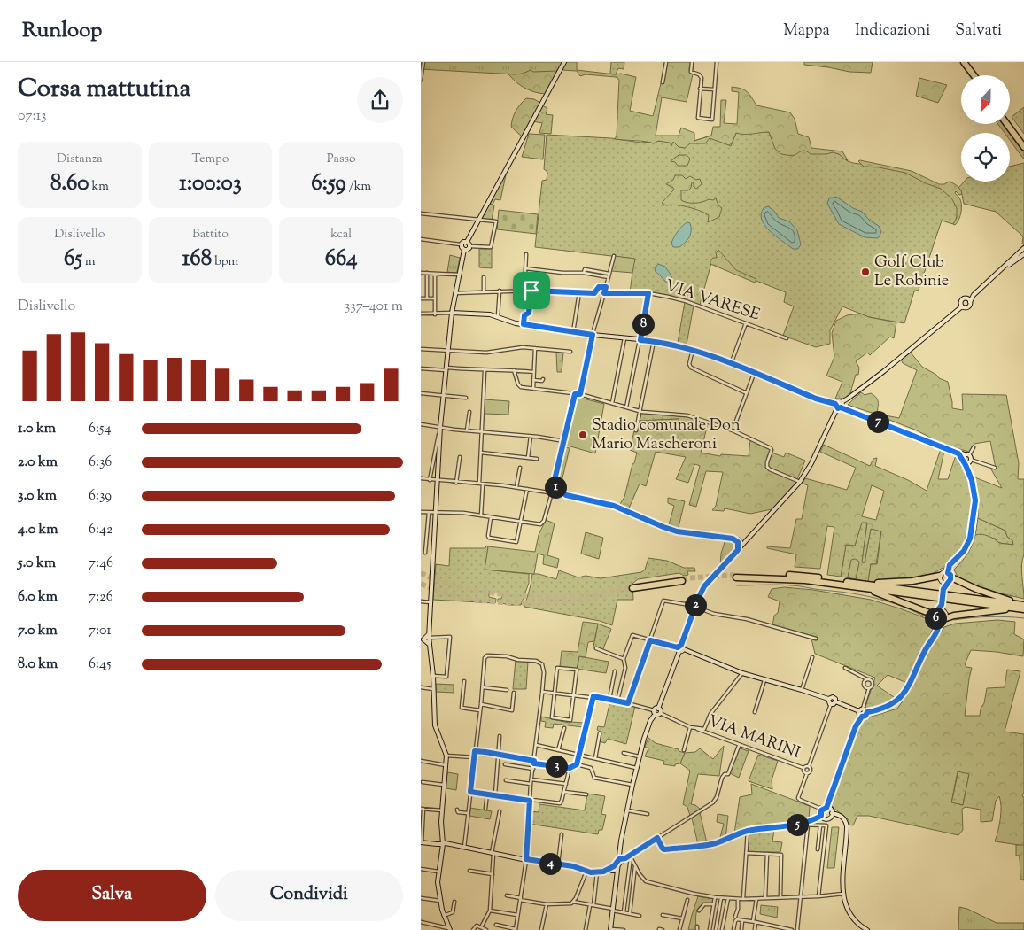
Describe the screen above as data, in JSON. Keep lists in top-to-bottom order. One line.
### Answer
{"streets":{"street":["VIA VARESE","VIA MARINI"]},"places":["Golf Club Le Robinie","Stadio comunale Don Mario Mascheroni"],"north":"bottom","page":{"header":"Runloop","nav":["Mappa","Indicazioni","Salvati"],"heading":["Corsa mattutina","07:13"],"stats":[["Distanza","8.60 km"],["Tempo","1:00:03"],["Passo","6:59 /km"],["Dislivello","65 m"],["Battito","168 bpm"],["kcal","664"]],"chart":["Dislivello","337–401 m"],"pins":["8","7","1","2","6","3","5","4"],"list":[{"name":"1.0 km","note":"6:54"},{"name":"2.0 km","note":"6:36"},{"name":"3.0 km","note":"6:39"},{"name":"4.0 km","note":"6:42"},{"name":"5.0 km","note":"7:46"},{"name":"6.0 km","note":"7:26"},{"name":"7.0 km","note":"7:01"},{"name":"8.0 km","note":"6:45"}],"buttons":["Salva","Condividi"]}}
